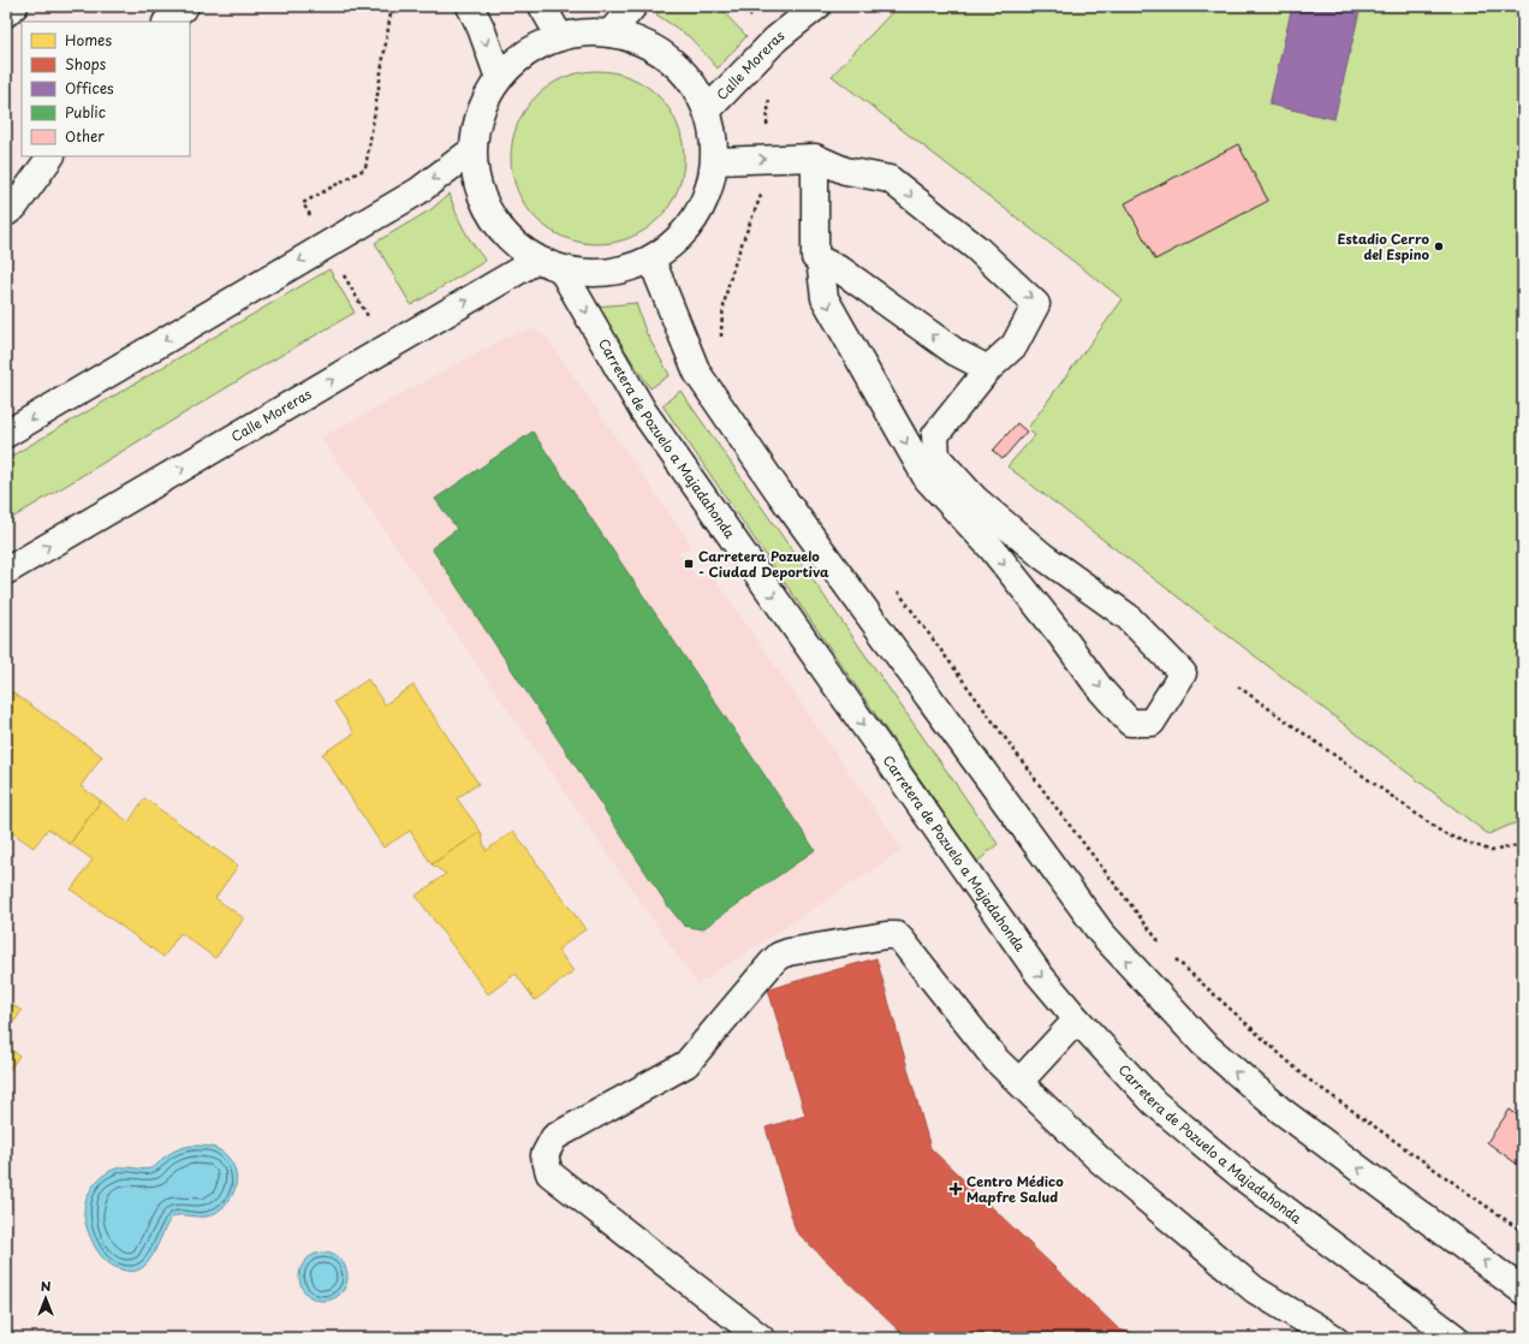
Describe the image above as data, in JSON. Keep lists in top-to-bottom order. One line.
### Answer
{"streets":{"street":["Calle Moreras","Carretera de Pozuelo a Majadahonda"]},"places":{"other":["Estadio Cerro del Espino"],"transit":["Carretera Pozuelo - Ciudad Deportiva"],"health":["Centro Médico Mapfre Salud"]},"legend":["Homes","Shops","Offices","Public","Other"],"north":"top"}
